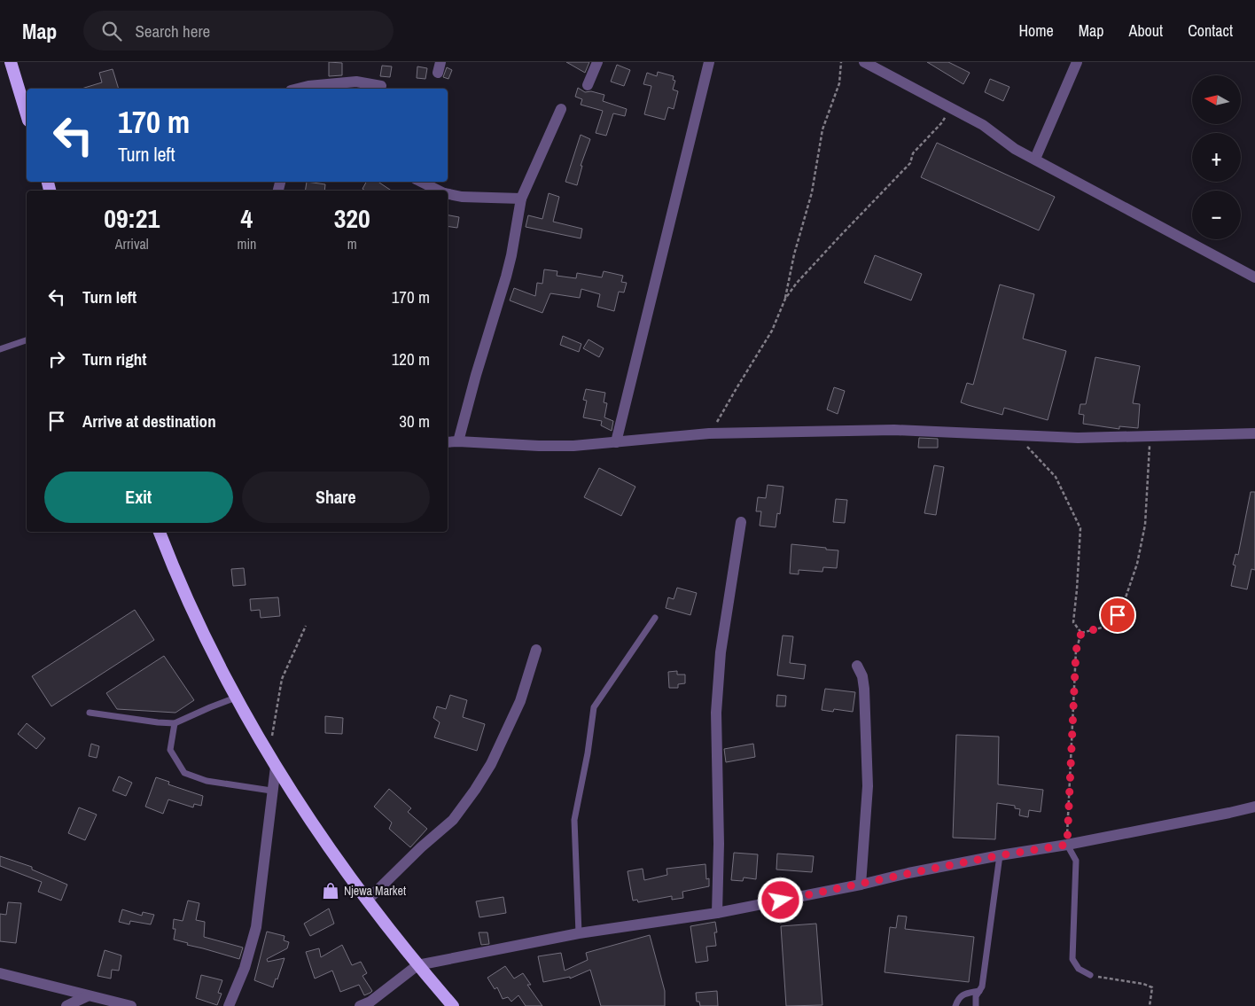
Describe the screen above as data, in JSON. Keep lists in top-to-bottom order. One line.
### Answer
{"places":{"shop":["Njewa Market"]},"north":"left","page":{"header":"Map","search":"Search here","nav":["Home","Map","About","Contact"],"map_buttons":["+","−"],"turn":["170 m","Turn left"],"eta":["09:21","Arrival","4","min","320","m"],"list":[{"name":"Turn left","value":"170 m"},{"name":"Turn right","value":"120 m"},{"name":"Arrive at destination","value":"30 m"}],"buttons":["Exit","Share"]}}
